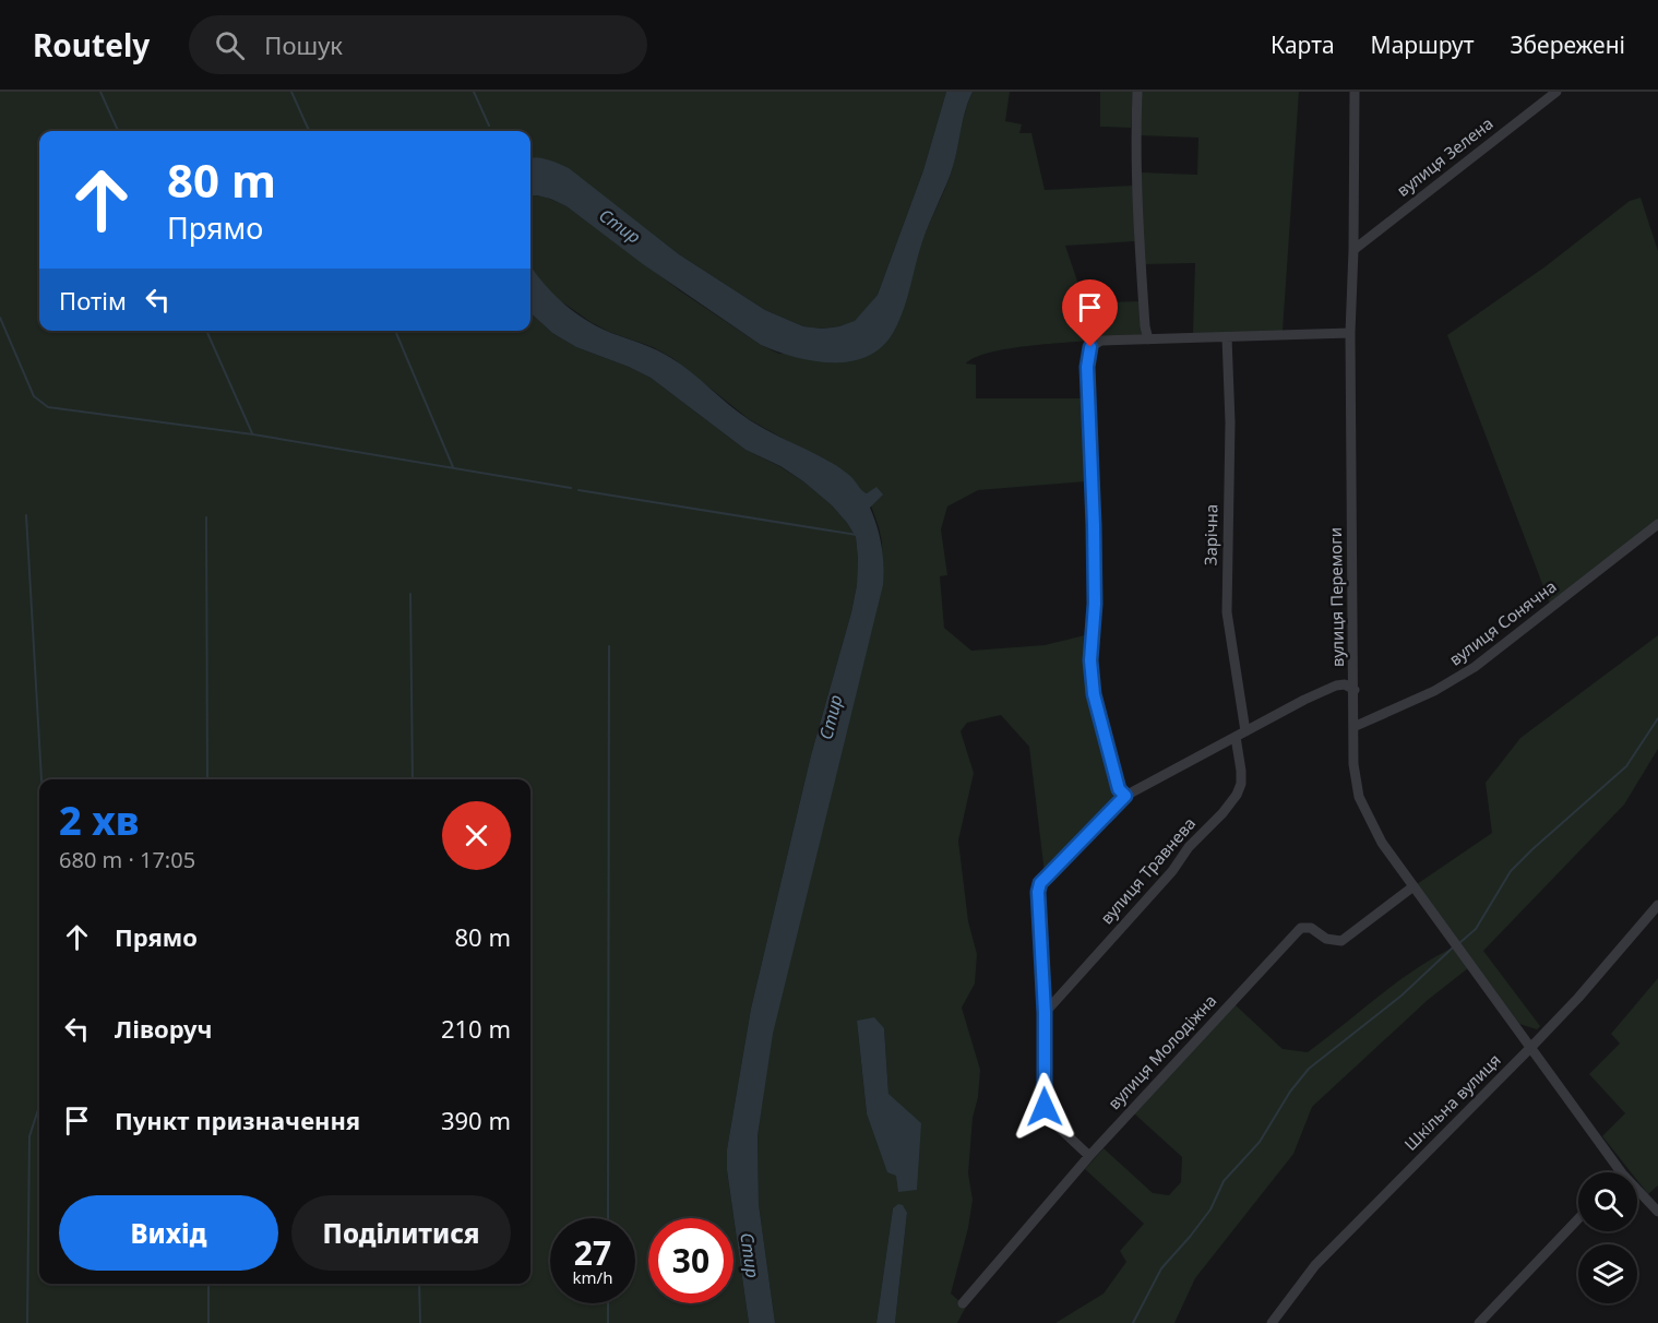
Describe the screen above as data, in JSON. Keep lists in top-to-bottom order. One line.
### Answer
{"streets":{"street":["вулиця Зелена","Зарічна","вулиця Перемоги","вулиця Сонячна","вулиця Травнева","вулиця Молодіжна","Шкільна вулиця"]},"crossings":[["вулиця Зелена","вулиця Перемоги"],["Зарічна","вулиця Травнева"],["вулиця Перемоги","вулиця Сонячна"],["вулиця Перемоги","вулиця Молодіжна"],["вулиця Перемоги","Шкільна вулиця"]],"water":["Стир"],"page":{"header":"Routely","search":"Пошук","nav":["Карта","Маршрут","Збережені"],"turn":["80 m","Прямо"],"then":"Потім","heading":["2 хв","680 m · 17:05"],"list":[{"name":"Прямо","value":"80 m"},{"name":"Ліворуч","value":"210 m"},{"name":"Пункт призначення","value":"390 m"}],"buttons":["Вихід","Поділитися"],"speed":"27 km/h","limit":"30"}}
